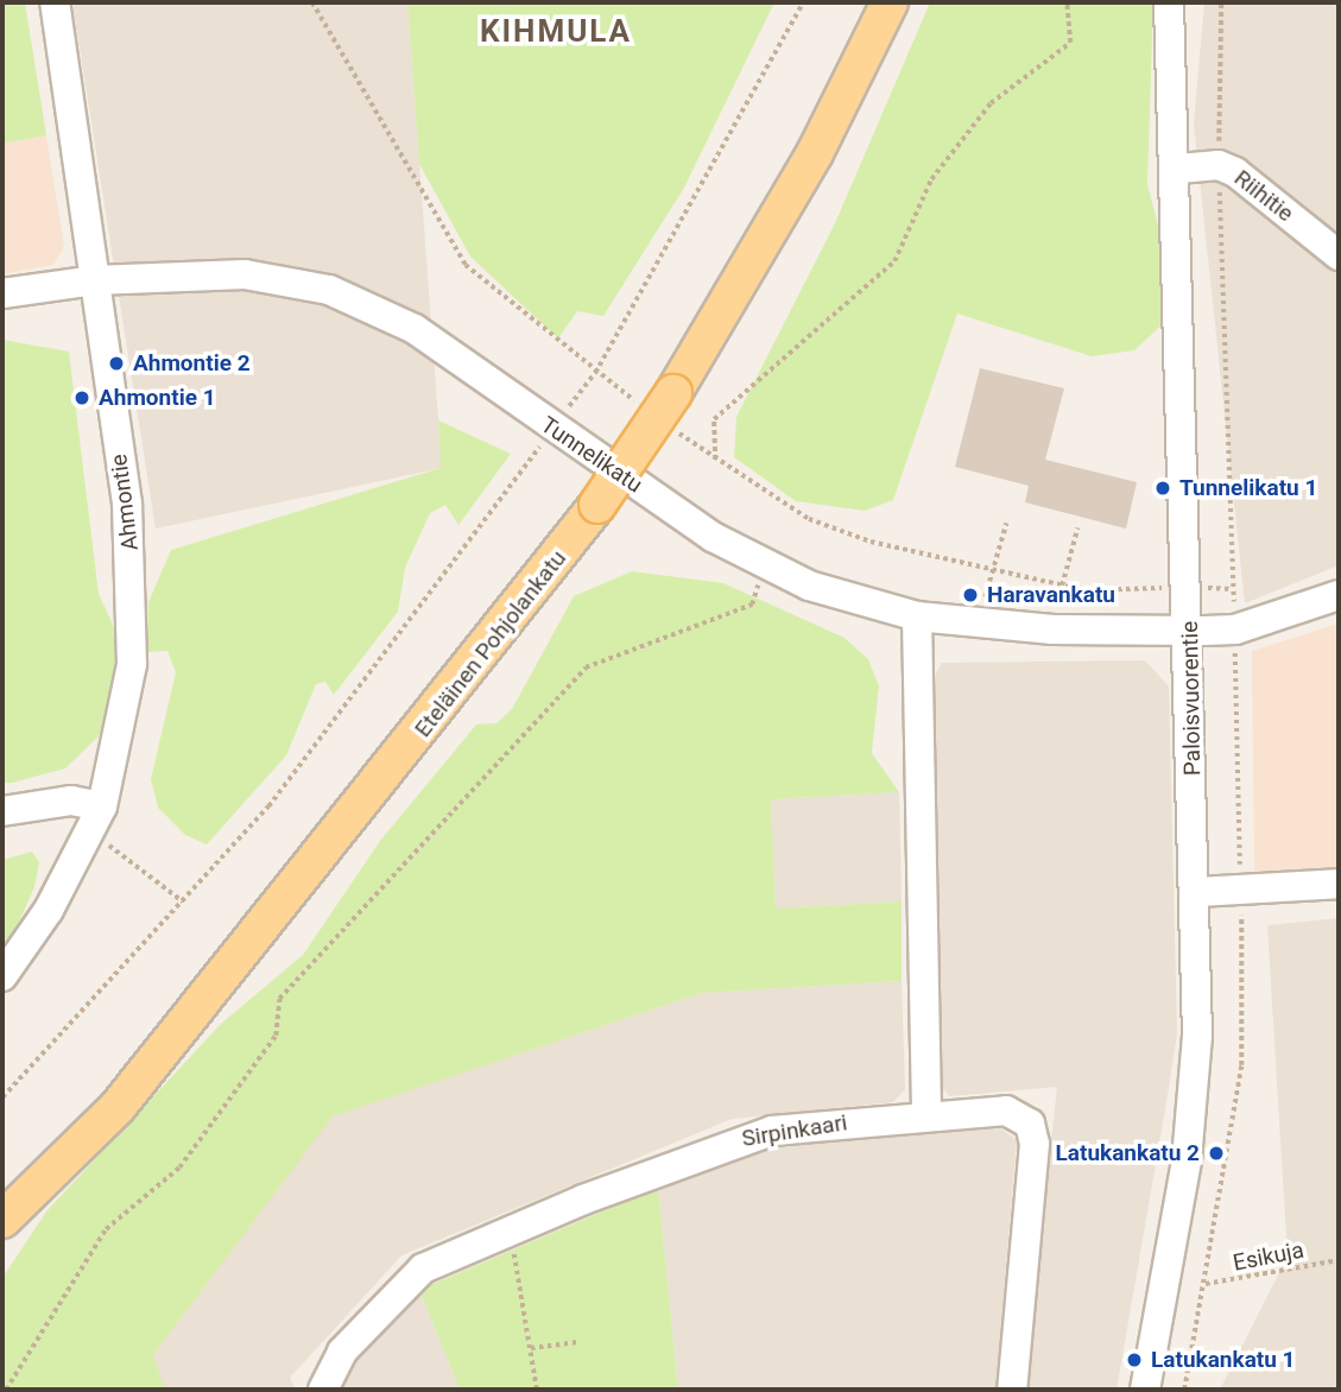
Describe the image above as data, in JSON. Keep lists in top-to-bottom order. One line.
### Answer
{"streets":{"main road":["Eteläinen Pohjolankatu"],"street":["Riihitie","Tunnelikatu","Ahmontie","Paloisvuorentie","Sirpinkaari"],"path":["Esikuja"]},"crossings":[["Riihitie","Paloisvuorentie"],["Tunnelikatu","Ahmontie"],["Tunnelikatu","Paloisvuorentie"]],"districts":["KIHMULA"],"places":["Ahmontie 2","Ahmontie 1","Tunnelikatu 1","Haravankatu","Latukankatu 2","Latukankatu 1"]}
